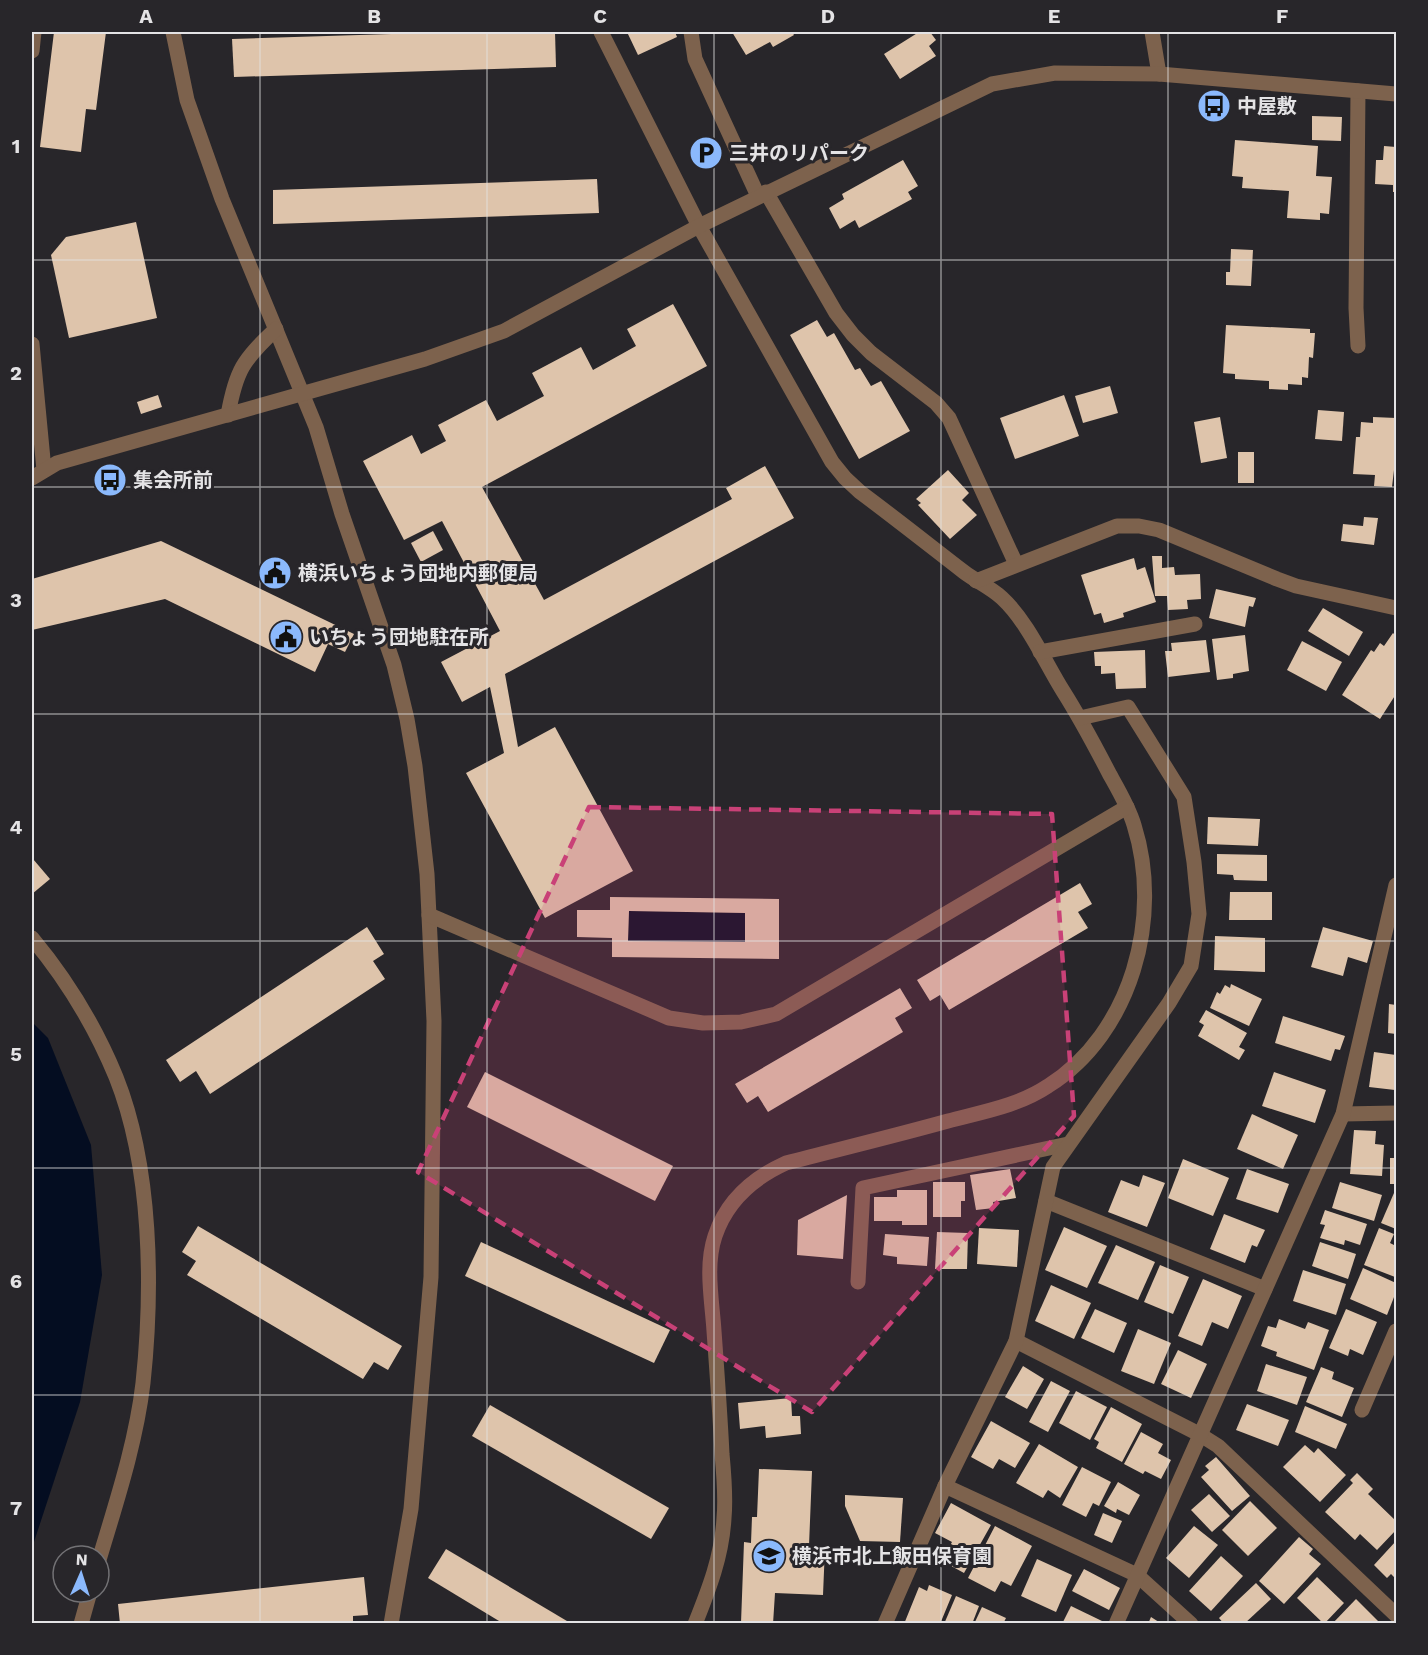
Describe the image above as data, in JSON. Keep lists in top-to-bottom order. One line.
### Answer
{"places":{"bus stop":["中屋敷","集会所前"],"parking":["三井のリパーク"],"public building":["横浜いちょう団地内郵便局","いちょう団地駐在所"],"school or university":["横浜市北上飯田保育園"]},"north":"top","grid":{"columns":["A","B","C","D","E","F"],"rows":["1","2","3","4","5","6","7"]}}
